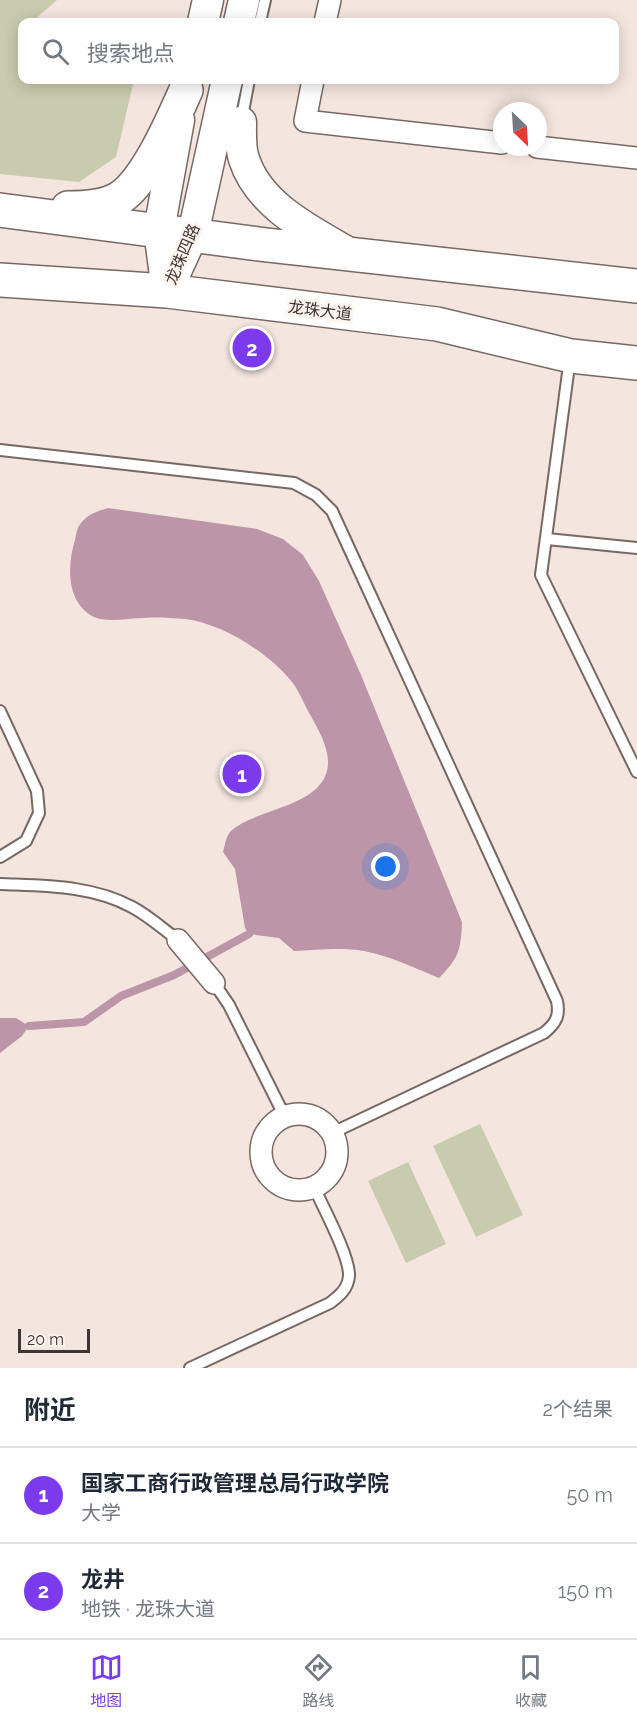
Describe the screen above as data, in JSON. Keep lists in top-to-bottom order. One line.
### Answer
{"streets":{"main road":["龙珠四路","龙珠大道"]},"crossings":[["龙珠四路","龙珠大道"]],"scale_bar":"20 m","north":"bottom right","page":{"search":"搜索地点","pins":["2","1"],"scale":"20 m","heading":["附近","2个结果"],"list":[{"mark":"1","name":"国家工商行政管理总局行政学院","note":"大学","value":"50 m"},{"mark":"2","name":"龙井","note":"地铁 · 龙珠大道","value":"150 m"}],"nav":["地图","路线","收藏"]}}
